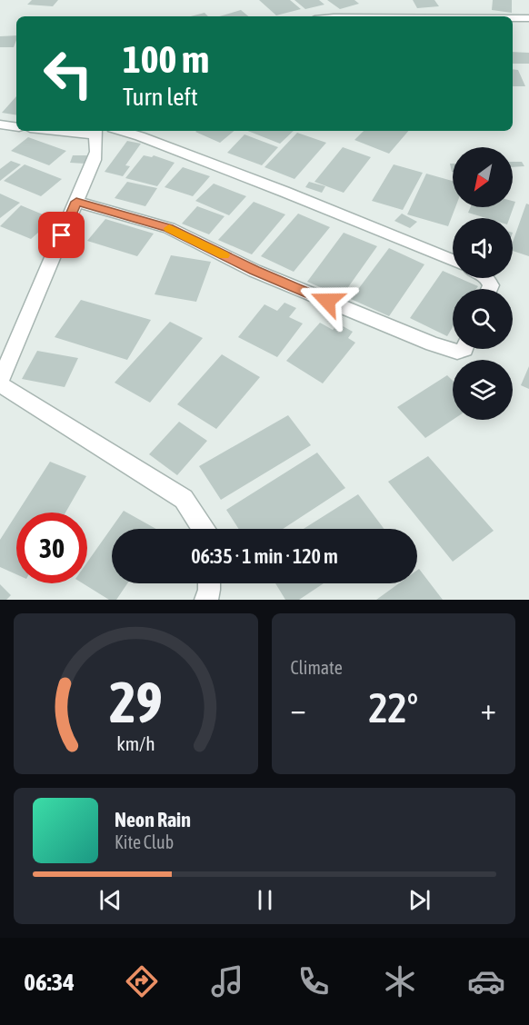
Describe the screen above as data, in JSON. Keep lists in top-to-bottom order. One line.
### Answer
{"north":"bottom left","page":{"turn":["100 m","Turn left"],"limit":"30","trip":"06:35 · 1 min · 120 m","tile":"Climate","heat":["−","22°","+"],"song":["Neon Rain","Kite Club"],"tabs":"06:34","gauge":["29","km/h"]}}
